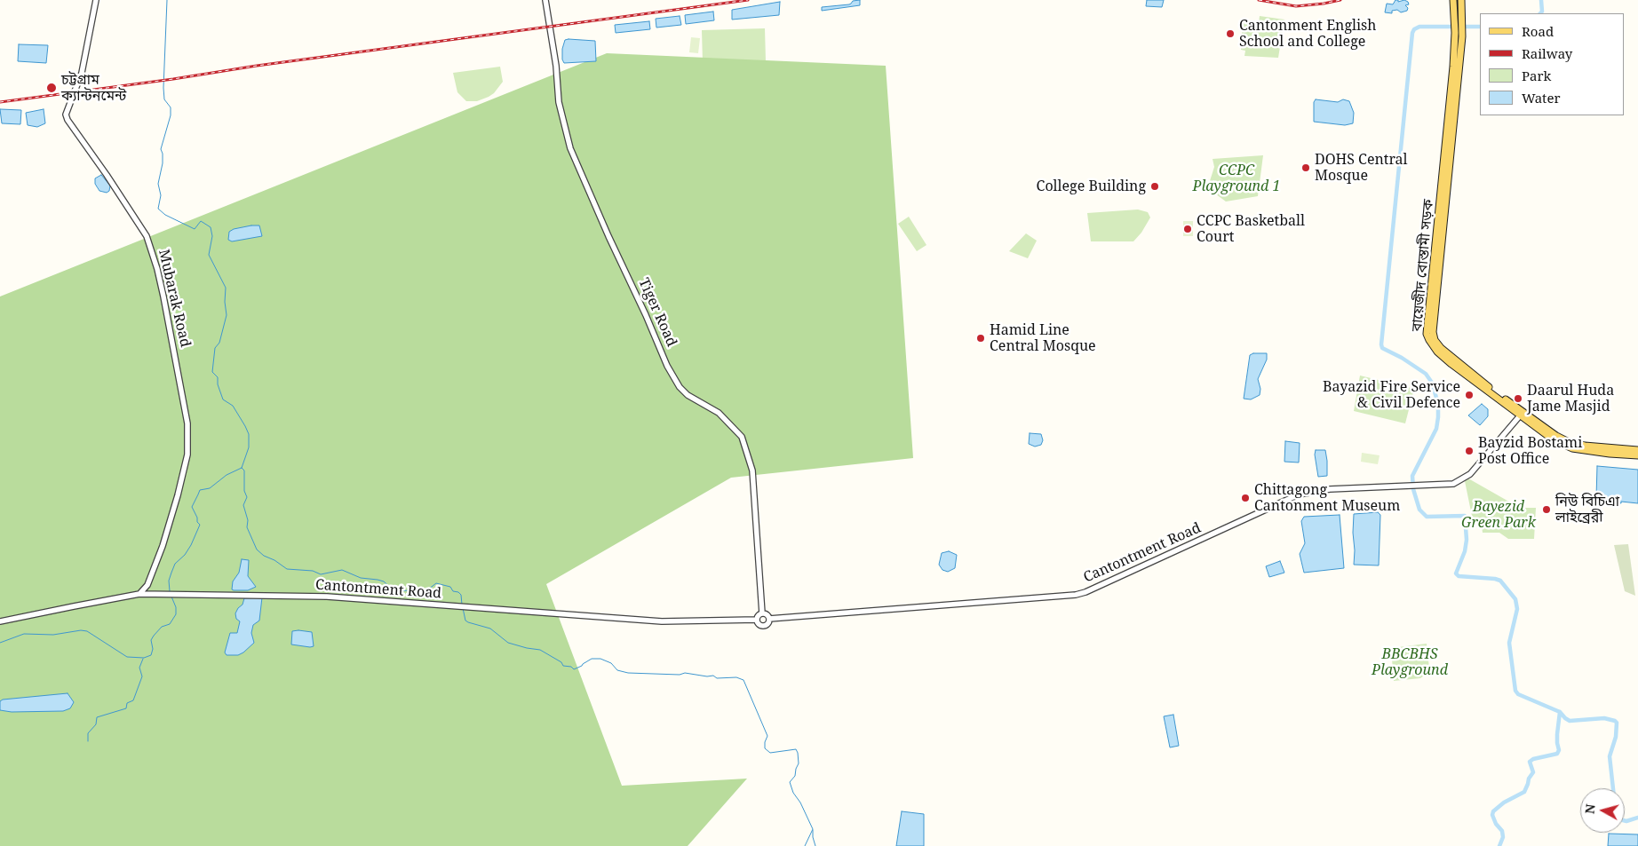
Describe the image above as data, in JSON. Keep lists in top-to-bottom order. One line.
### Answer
{"streets":{"main road":["বায়েজীদ বোস্তামী সড়ক"],"street":["Mubarak Road","Tiger Road","Cantontment Road"]},"crossings":[["বায়েজীদ বোস্তামী সড়ক","Cantontment Road"],["Mubarak Road","Cantontment Road"],["Tiger Road","Cantontment Road"]],"parks":["CCPC Playground 1","Bayezid Green Park","BBCBHS Playground"],"places":["Cantonment English School and College","চট্টগ্রাম ক্যান্টনমেন্ট","DOHS Central Mosque","College Building","CCPC Basketball Court","Hamid Line Central Mosque","Bayazid Fire Service & Civil Defence","Daarul Huda Jame Masjid","Bayzid Bostami Post Office","Chittagong Cantonment Museum","নিউ বিচিএা লাইব্রেরী"],"legend":["Road","Railway","Park","Water"],"north":"left"}
